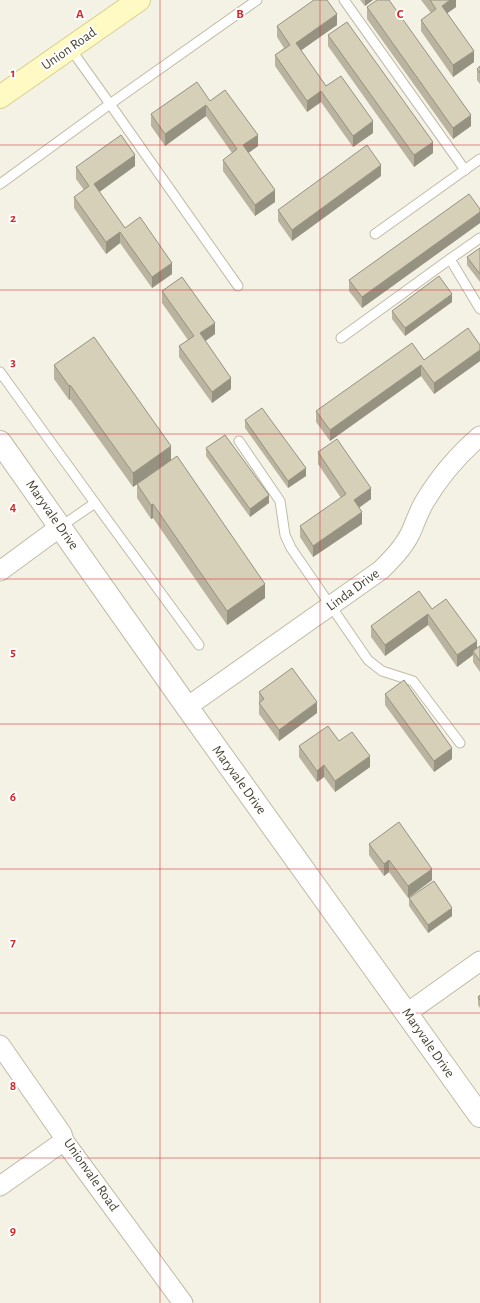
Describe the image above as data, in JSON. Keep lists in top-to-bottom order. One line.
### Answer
{"streets":{"main road":["Union Road"],"street":["Maryvale Drive","Linda Drive","Unionvale Road"]},"crossings":[["Maryvale Drive","Linda Drive"]],"grid":{"columns":["A","B","C"],"rows":["1","2","3","4","5","6","7","8","9"]}}
